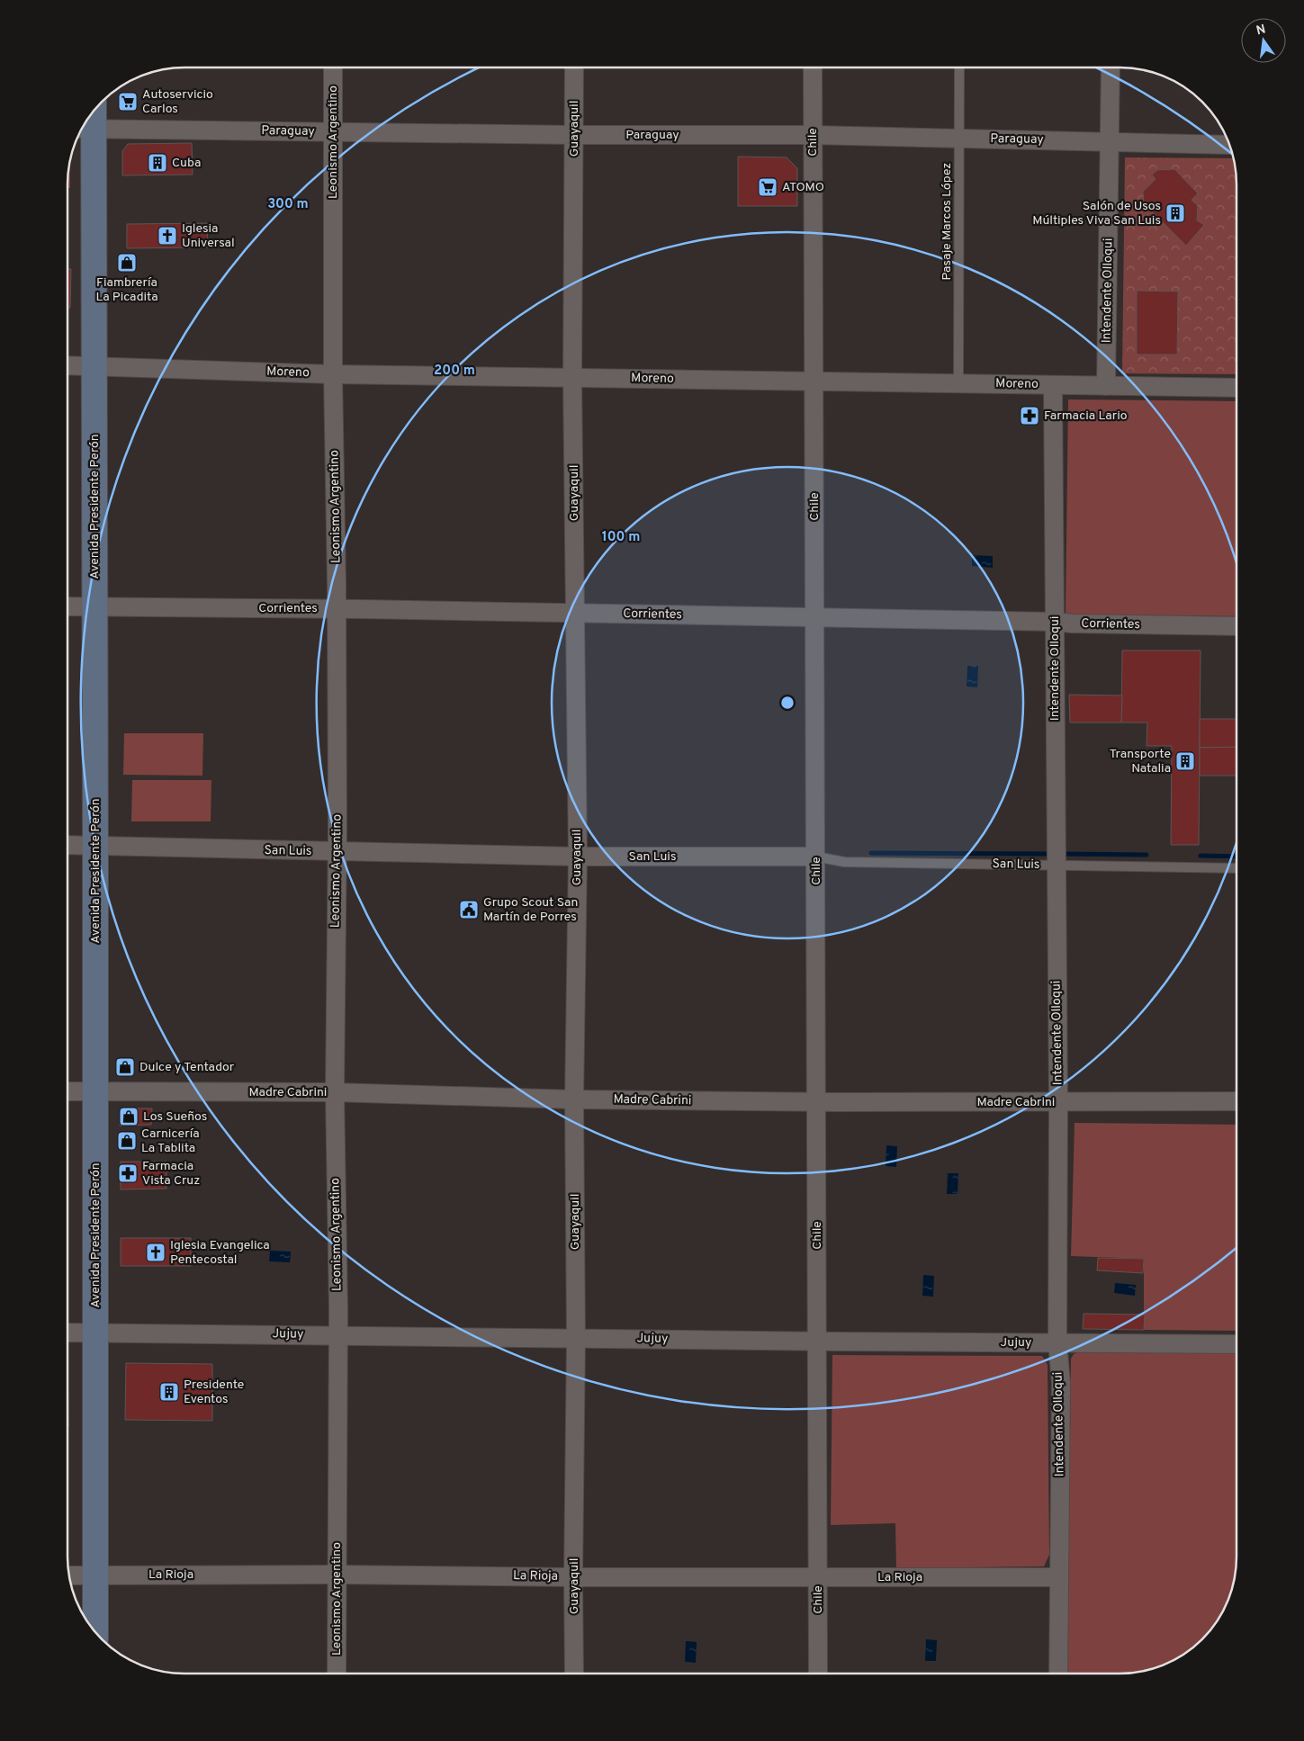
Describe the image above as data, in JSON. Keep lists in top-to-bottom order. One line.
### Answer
{"streets":{"main road":["Avenida Presidente Perón"],"street":["Guayaquil","Paraguay","Leonismo Argentino","Chile","Intendente Olloqui","Moreno","Corrientes","San Luis","Madre Cabrini","Jujuy","La Rioja"],"lane":["Pasaje Marcos López"]},"crossings":[["Guayaquil","Paraguay"],["Guayaquil","Moreno"],["Guayaquil","Corrientes"],["Guayaquil","San Luis"],["Guayaquil","Madre Cabrini"],["Guayaquil","Jujuy"],["Guayaquil","La Rioja"],["Paraguay","Leonismo Argentino"],["Paraguay","Chile"],["Paraguay","Pasaje Marcos López"],["Paraguay","Intendente Olloqui"],["Paraguay","Avenida Presidente Perón"],["Leonismo Argentino","Moreno"],["Leonismo Argentino","Corrientes"],["Leonismo Argentino","San Luis"],["Leonismo Argentino","Madre Cabrini"],["Leonismo Argentino","Jujuy"],["Leonismo Argentino","La Rioja"],["Chile","Moreno"],["Chile","Corrientes"],["Chile","San Luis"],["Chile","Madre Cabrini"],["Chile","Jujuy"],["Chile","La Rioja"],["Pasaje Marcos López","Moreno"],["Intendente Olloqui","Moreno"],["Intendente Olloqui","Corrientes"],["Intendente Olloqui","San Luis"],["Intendente Olloqui","Madre Cabrini"],["Intendente Olloqui","Jujuy"],["Intendente Olloqui","La Rioja"],["Moreno","Avenida Presidente Perón"],["Avenida Presidente Perón","Corrientes"],["Avenida Presidente Perón","San Luis"],["Avenida Presidente Perón","Madre Cabrini"],["Avenida Presidente Perón","Jujuy"],["Avenida Presidente Perón","La Rioja"]],"places":{"supermarket":["Autoservicio Carlos","ATOMO"],"building":["Cuba","Salón de Usos Múltiples Viva San Luis","Transporte Natalia","Presidente Eventos"],"church":["Iglesia Universal","Iglesia Evangelica Pentecostal"],"shop":["Fiambrería La Picadita","Dulce y Tentador","Los Sueños","Carnicería La Tablita"],"pharmacy":["Farmacia Lario","Farmacia Vista Cruz"],"public building":["Grupo Scout San Martín de Porres"]},"north":"top","rings":["300 m","200 m","100 m"]}
